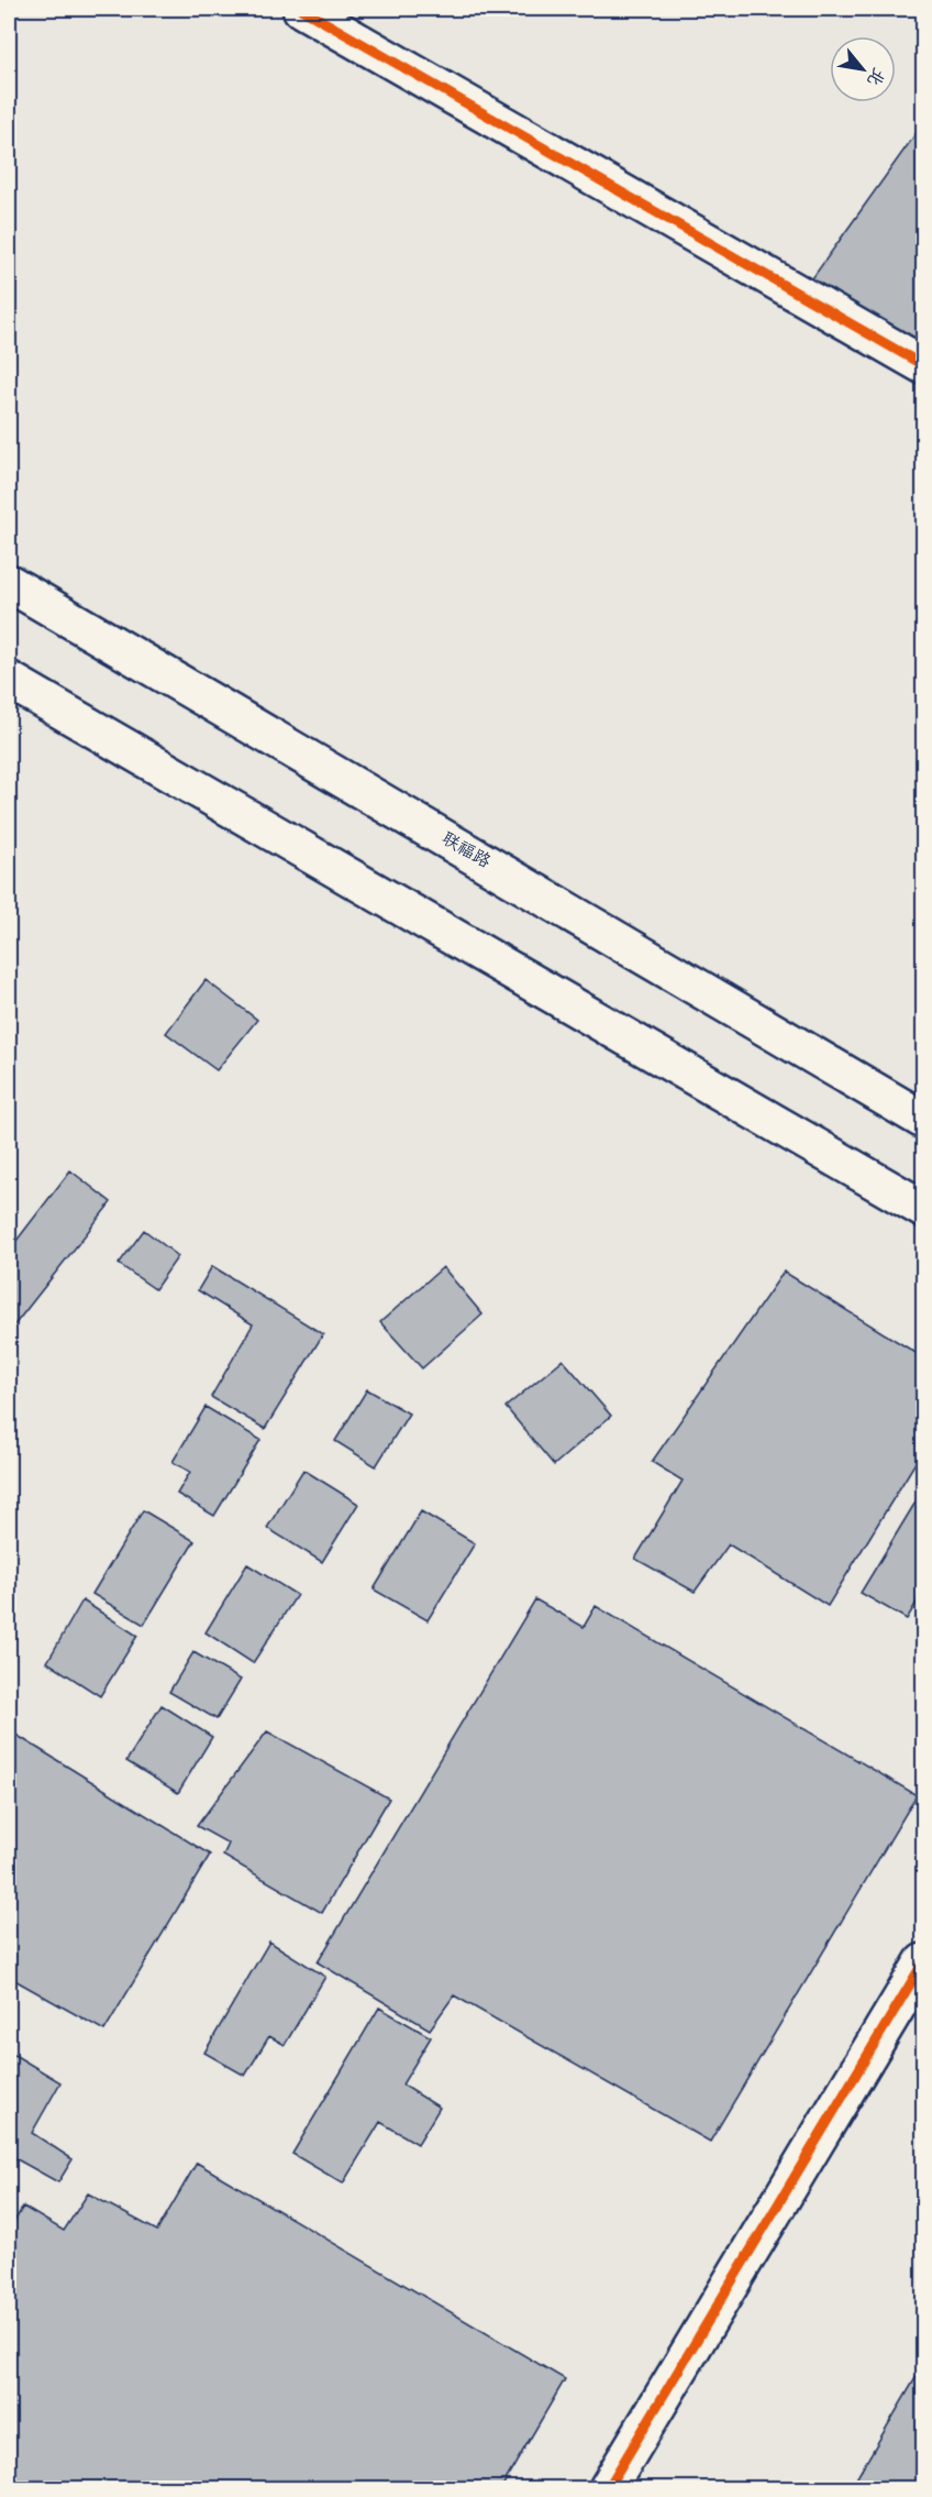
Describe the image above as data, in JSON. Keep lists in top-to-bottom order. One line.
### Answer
{"streets":{"main road":["联福路"]},"north":"bottom right"}
